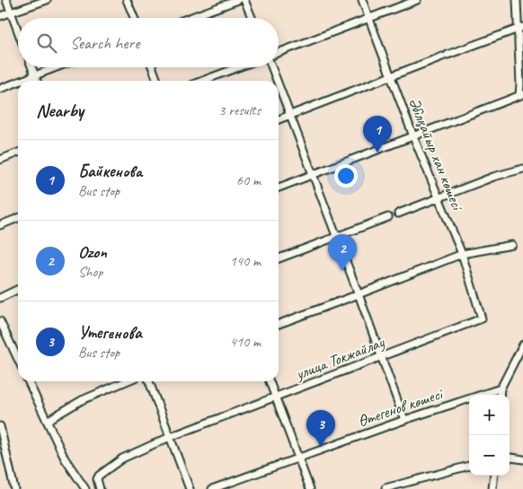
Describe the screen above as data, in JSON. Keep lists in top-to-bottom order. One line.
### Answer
{"streets":{"street":["Әбілқайыр хан көшесі","улица Токжайлау","Өтегенов көшесі"]},"crossings":[["Әбілқайыр хан көшесі","улица Токжайлау"]],"page":{"search":"Search here","heading":["Nearby","3 results"],"pins":["1","2","3"],"list":[{"mark":"1","name":"Байкенова","note":"Bus stop","value":"60 m"},{"mark":"2","name":"Ozon","note":"Shop","value":"140 m"},{"mark":"3","name":"Утегенова","note":"Bus stop","value":"410 m"}],"map_buttons":["+","−"]}}
